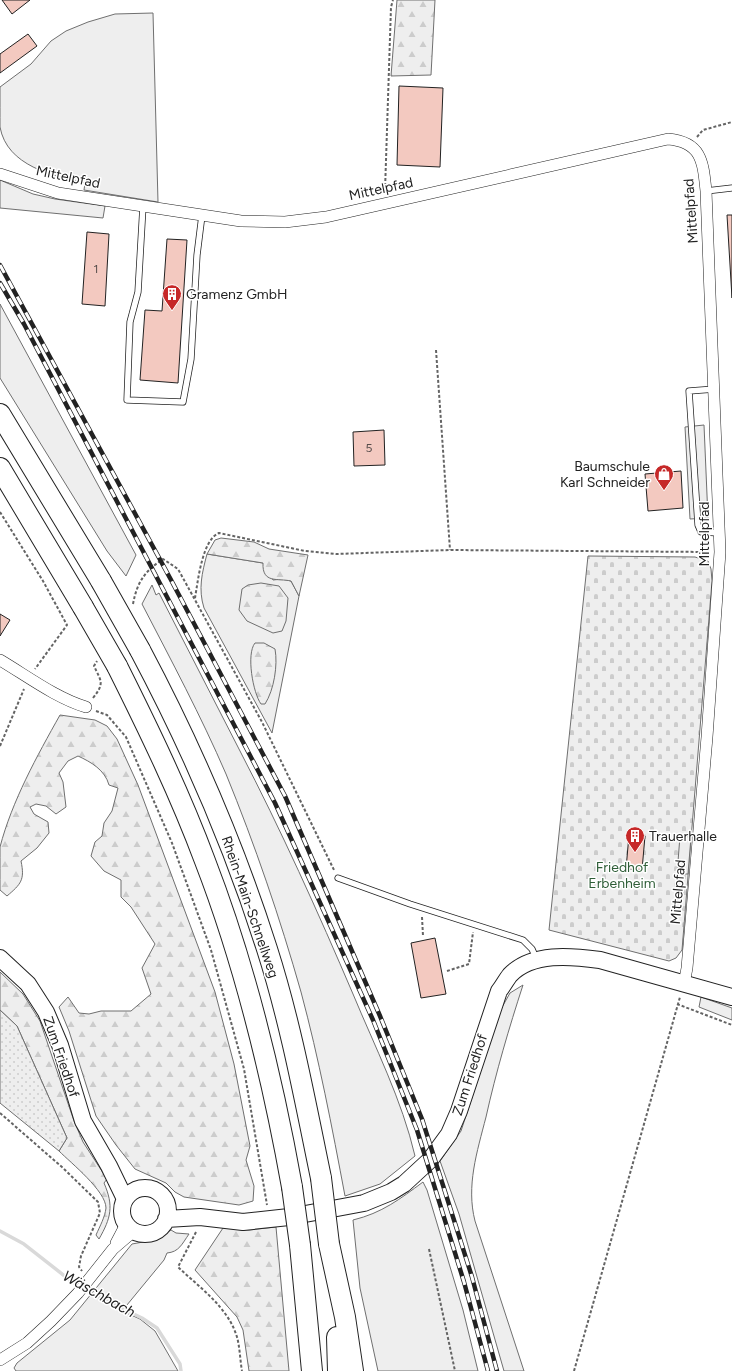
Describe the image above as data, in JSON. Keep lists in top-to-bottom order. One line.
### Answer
{"streets":{"highway":["Rhein-Main-Schnellweg"],"street":["Mittelpfad","Zum Friedhof"]},"crossings":[["Mittelpfad","Zum Friedhof"]],"water":["Wäschbach"],"parks":["Friedhof Erbenheim"],"places":{"building":["Gramenz GmbH","Trauerhalle"],"shop":["Baumschule Karl Schneider"]},"house_numbers":["1","5"]}
